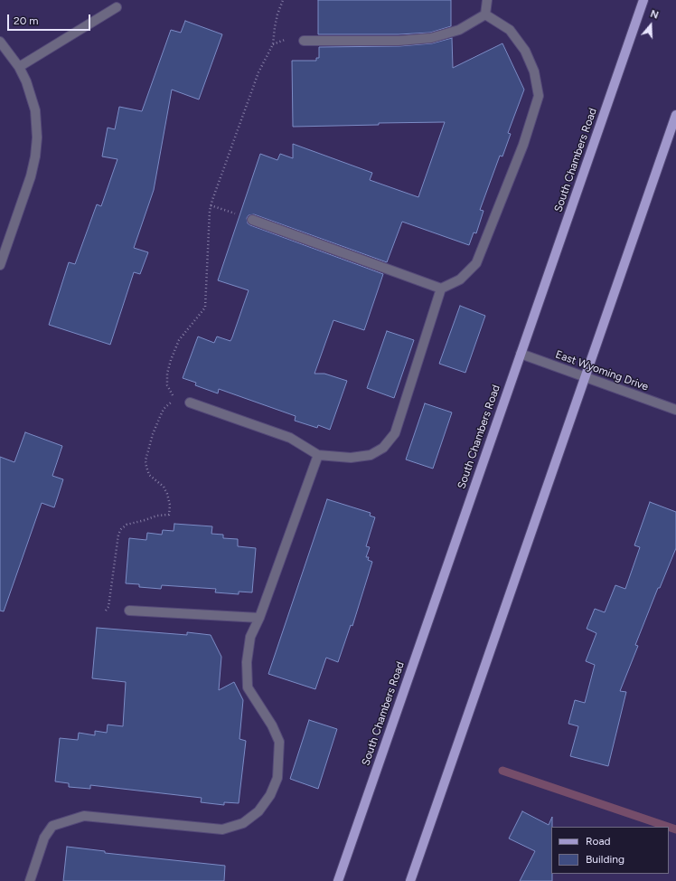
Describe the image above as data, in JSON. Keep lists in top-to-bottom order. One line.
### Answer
{"streets":{"main road":["South Chambers Road"],"street":["East Wyoming Drive"]},"crossings":[["South Chambers Road","East Wyoming Drive"]],"legend":["Road","Building"],"scale_bar":"20 m","north":"top"}
